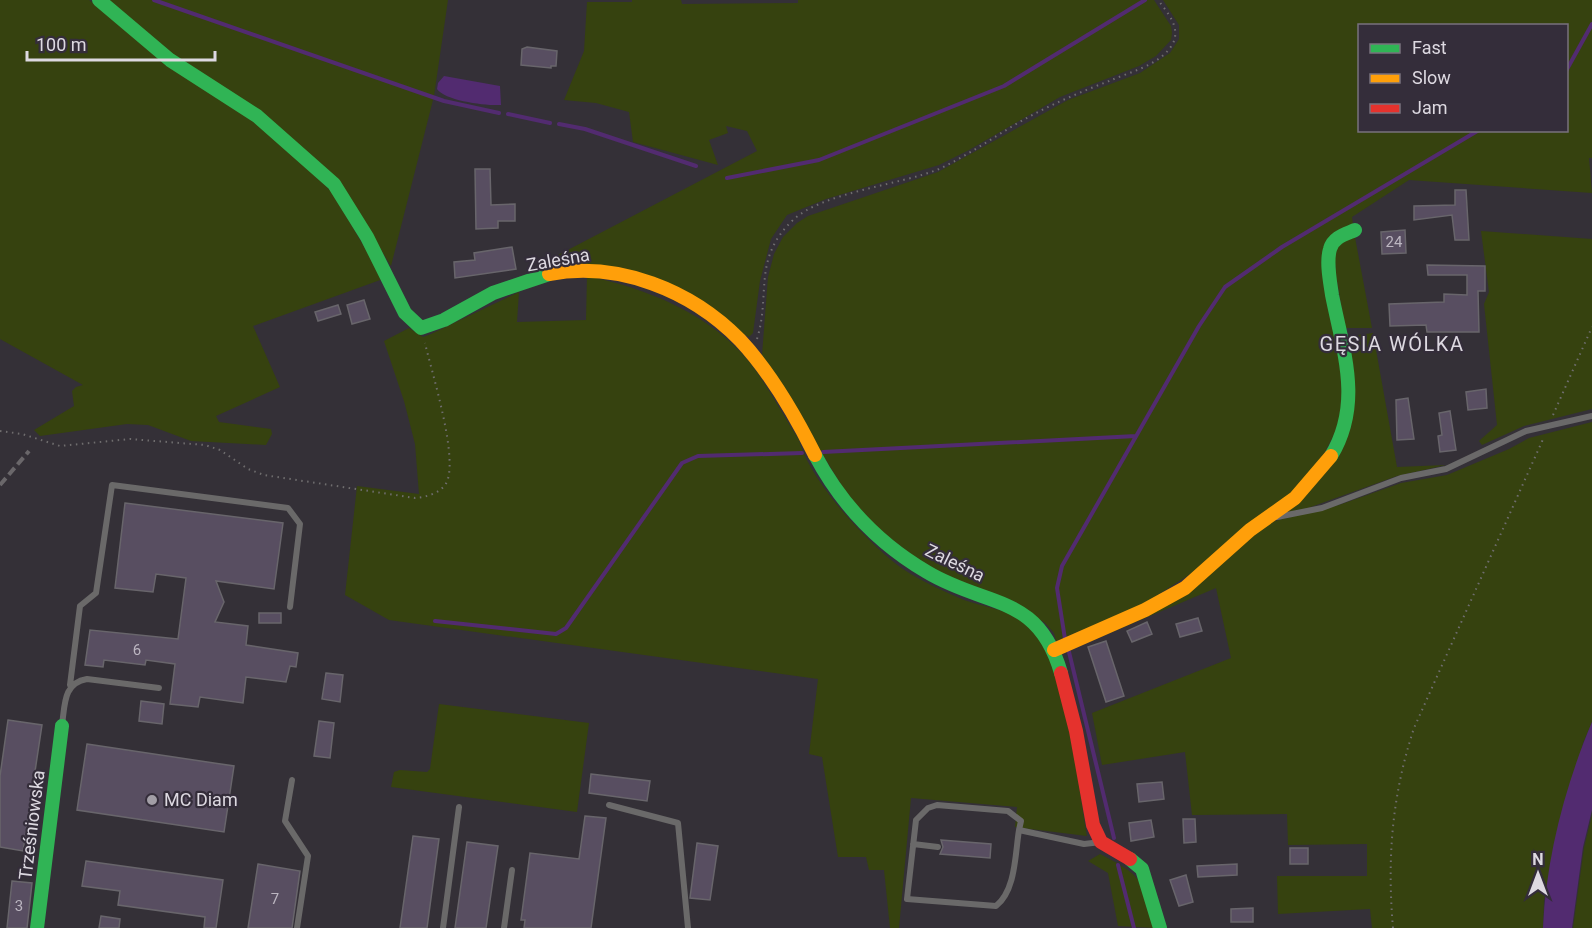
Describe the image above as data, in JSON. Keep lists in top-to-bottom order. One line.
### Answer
{"streets":{"street":["Zaleśna","Trześniowska"]},"districts":["GĘSIA WÓLKA"],"places":["MC Diam"],"house_numbers":["24","6","7","3"],"legend":["Fast","Slow","Jam"],"scale_bar":"100 m","north":"top"}
